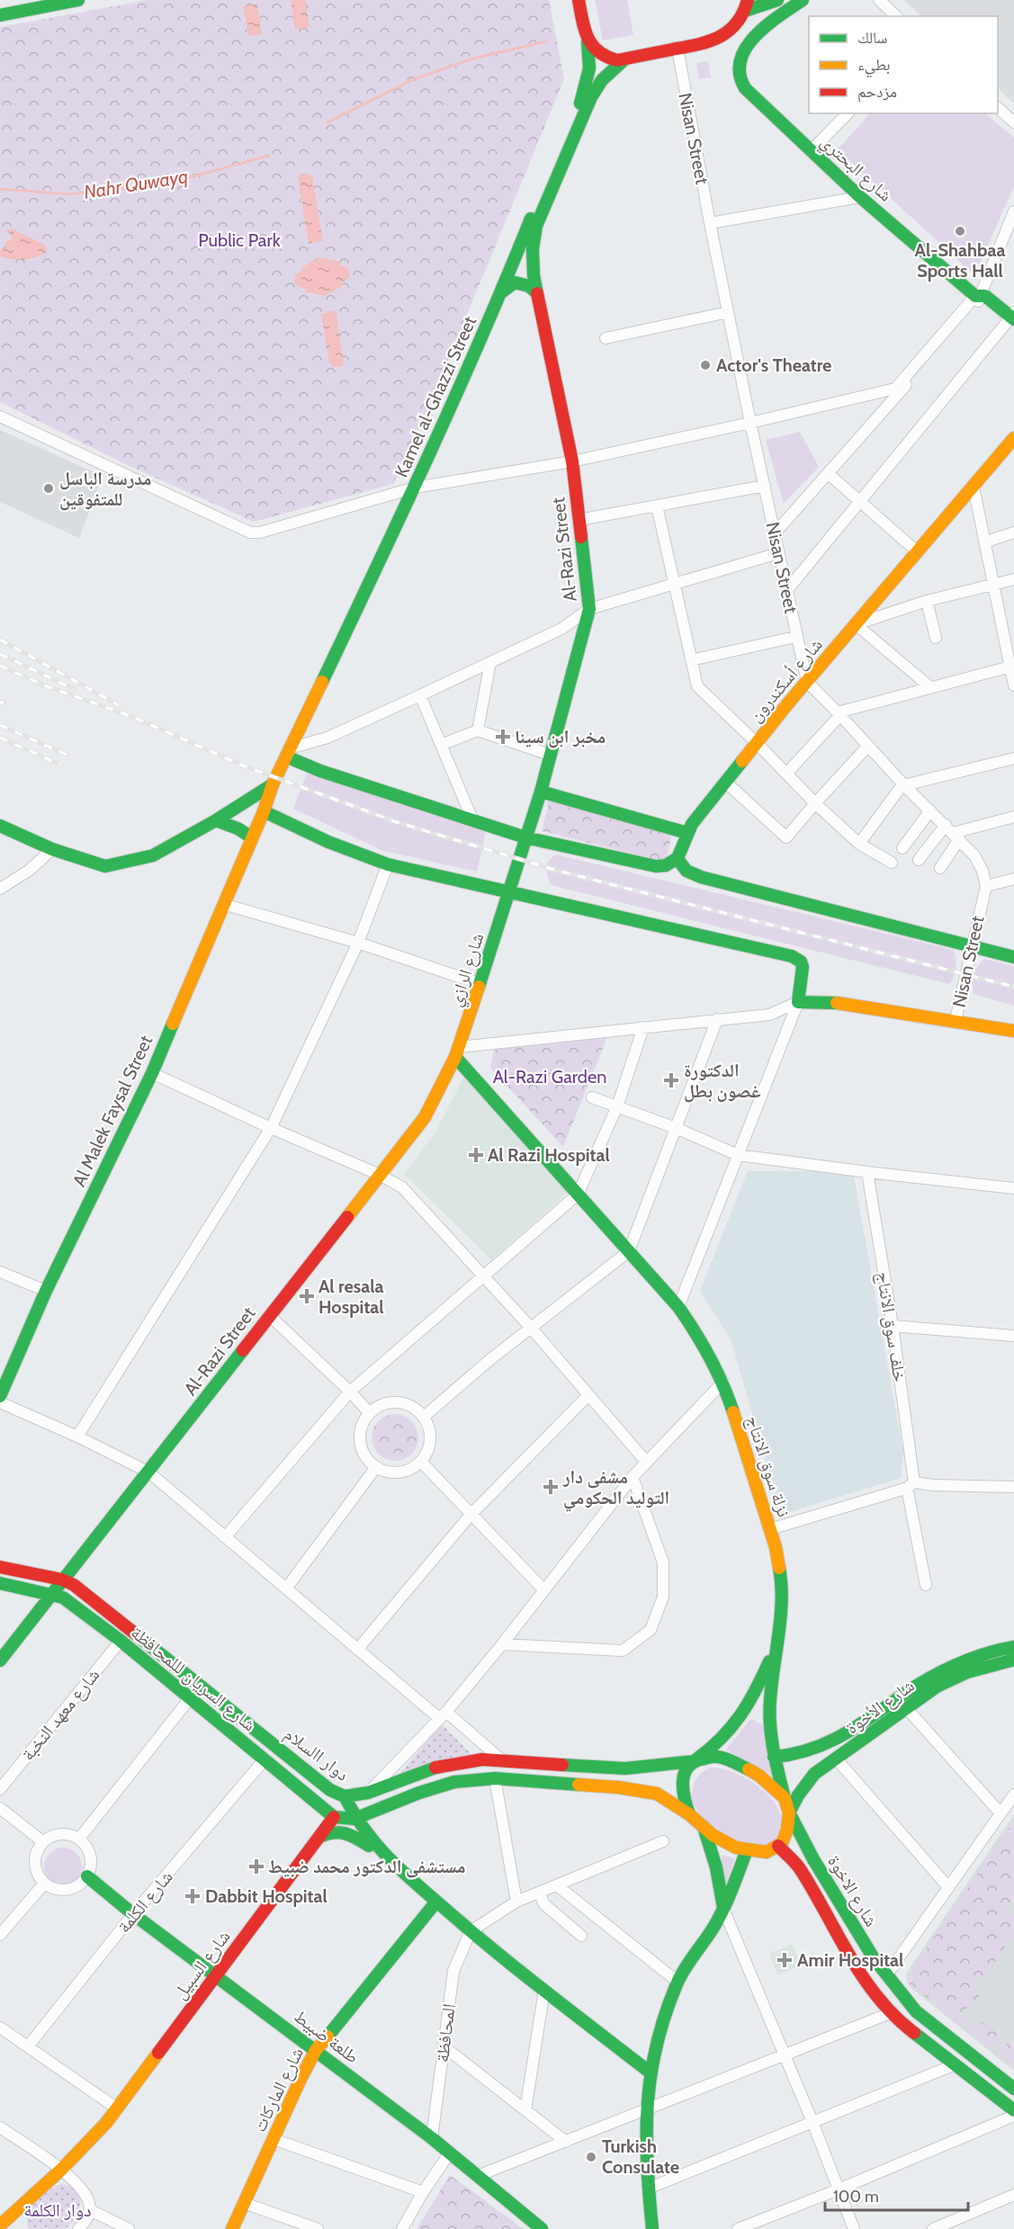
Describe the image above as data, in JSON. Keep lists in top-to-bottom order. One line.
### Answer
{"streets":{"main road":["شارع البحتري","Kamel al-Ghazzi Street","Al-Razi Street","شارع أسكندرون","شارع الرازي","Al Malek Faysal Street","نزلة سوق الانتاج","شارع السريان لللمحافظة","شارع الأخوة","دوار االسلام","شارع الاخوة","شارع السبيل","طلعة ضبيط","شارع الماركات"],"street":["Nisan Street","خلف سوق الانتاج","شارع معهد النخبة","شارع الكلمة","المحافظة"]},"crossings":[["Nisan Street","شارع أسكندرون"],["Kamel al-Ghazzi Street","Al Malek Faysal Street"],["Al-Razi Street","شارع الرازي"],["Al-Razi Street","نزلة سوق الانتاج"],["Al-Razi Street","شارع السريان لللمحافظة"],["Al-Razi Street","دوار االسلام"],["شارع الرازي","نزلة سوق الانتاج"],["شارع السريان لللمحافظة","شارع معهد النخبة"],["شارع السريان لللمحافظة","شارع الكلمة"],["شارع السريان لللمحافظة","شارع السبيل"],["شارع الأخوة","شارع الاخوة"],["شارع الكلمة","طلعة ضبيط"],["شارع السبيل","طلعة ضبيط"],["المحافظة","طلعة ضبيط"],["طلعة ضبيط","شارع الماركات"]],"water":["Nahr Quwayq"],"parks":["Public Park","Al-Razi Garden","دوار الكلمة"],"places":{"other":["Al-Shahbaa Sports Hall","Actor's Theatre","مدرسة الباسل للمتفوقين","Turkish Consulate"],"health":["مخبر ابن سينا","الدكتورة غصون بطل","Al Razi Hospital","Al resala Hospital","مشفى دار التوليد الحكومي","مستشفى الدكتور محمد ضبيط","Dabbit Hospital","Amir Hospital"]},"legend":["سالك","بطيء","مزدحم"],"scale_bar":"100 m"}
